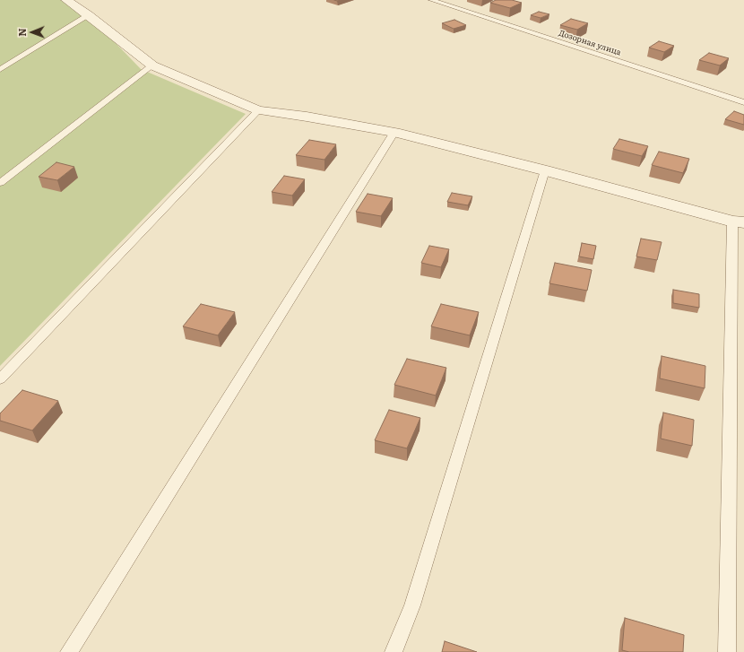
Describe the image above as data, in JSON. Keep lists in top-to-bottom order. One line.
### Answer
{"streets":{"lane":["Дозорная улица"]},"north":"left"}
